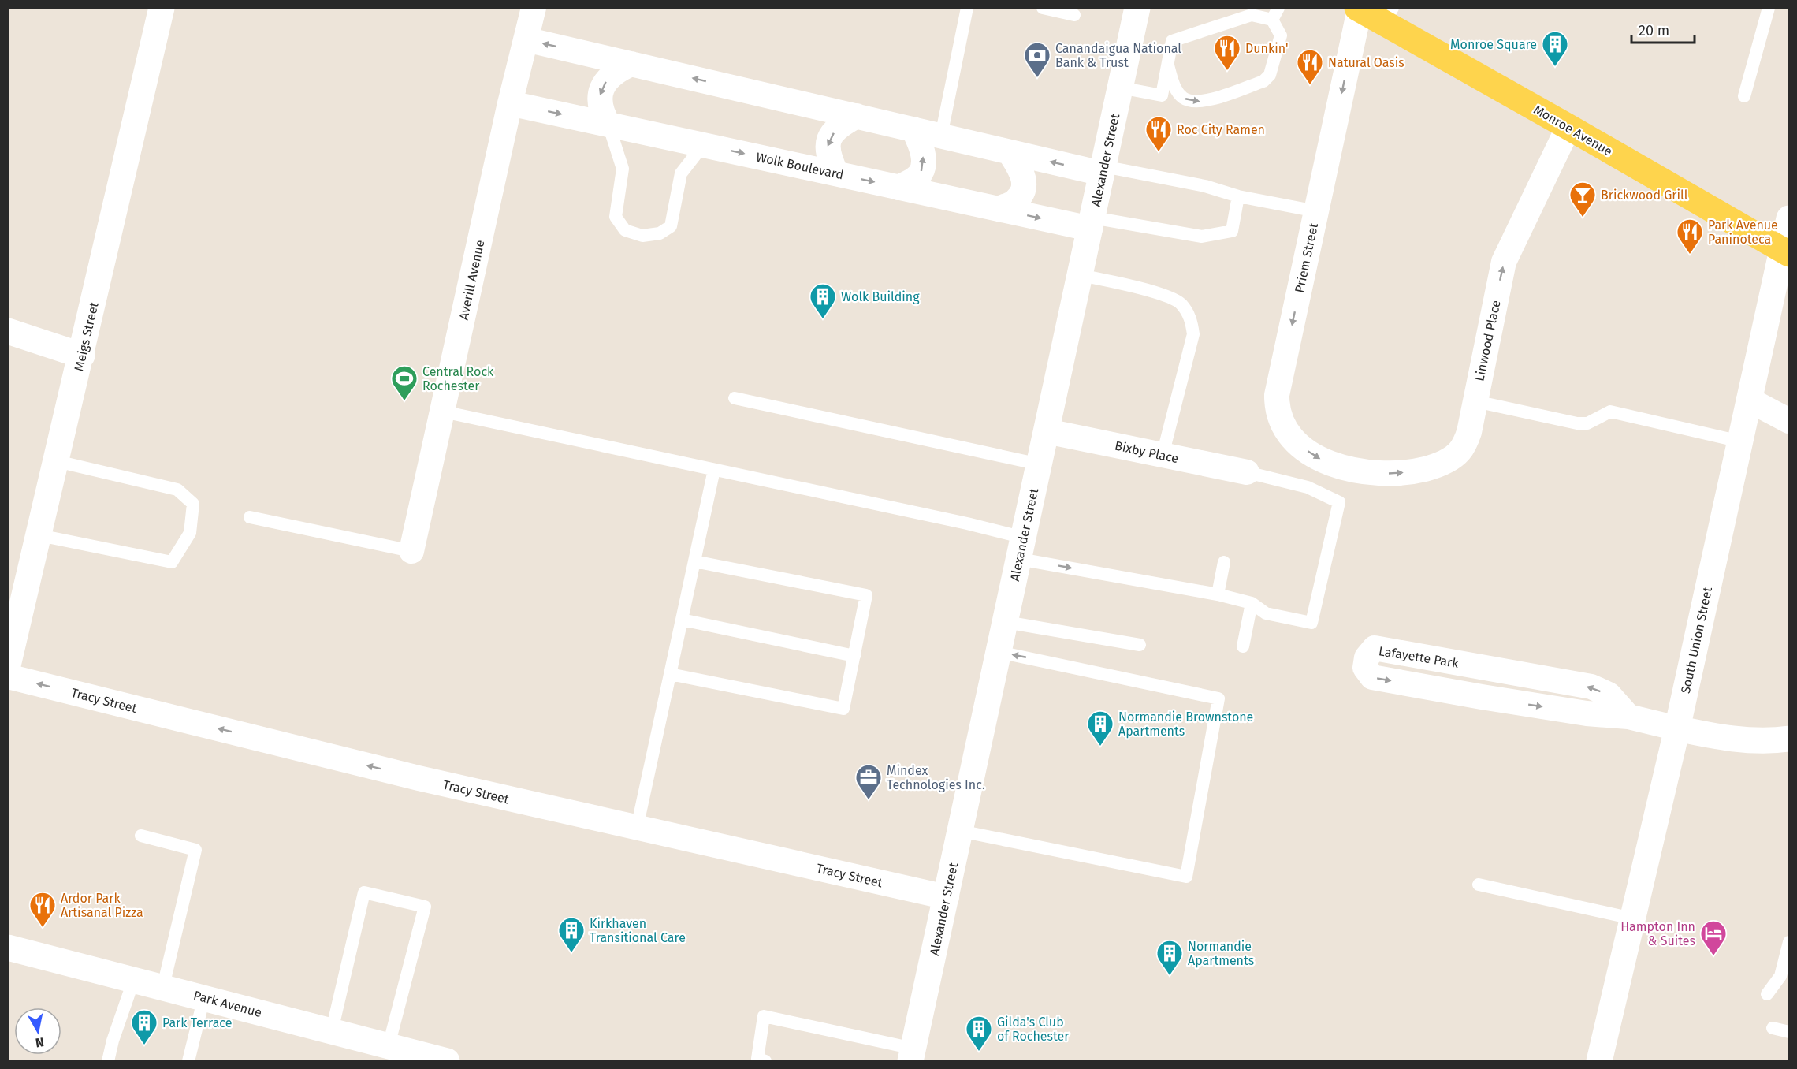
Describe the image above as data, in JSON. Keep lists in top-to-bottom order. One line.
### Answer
{"streets":{"main road":["Monroe Avenue"],"street":["Alexander Street","Wolk Boulevard","Priem Street","Averill Avenue","Meigs Street","Linwood Place","Bixby Place","South Union Street","Lafayette Park","Tracy Street","Park Avenue"]},"crossings":[["Monroe Avenue","Priem Street"],["Monroe Avenue","Linwood Place"],["Monroe Avenue","South Union Street"],["Alexander Street","Wolk Boulevard"],["Alexander Street","Bixby Place"],["Alexander Street","Tracy Street"],["Wolk Boulevard","Averill Avenue"],["Priem Street","Linwood Place"],["Meigs Street","Tracy Street"]],"one_way":["Priem Street","Linwood Place","Tracy Street"],"places":{"building":["Monroe Square","Wolk Building","Normandie Brownstone Apartments","Kirkhaven Transitional Care","Normandie Apartments","Park Terrace","Gilda's Club of Rochester"],"restaurant":["Dunkin'","Natural Oasis","Roc City Ramen","Park Avenue Paninoteca","Ardor Park Artisanal Pizza"],"bank":["Canandaigua National Bank & Trust"],"bar":["Brickwood Grill"],"sports":["Central Rock Rochester"],"office":["Mindex Technologies Inc."],"hotel":["Hampton Inn & Suites"]},"scale_bar":"20 m","north":"bottom"}
